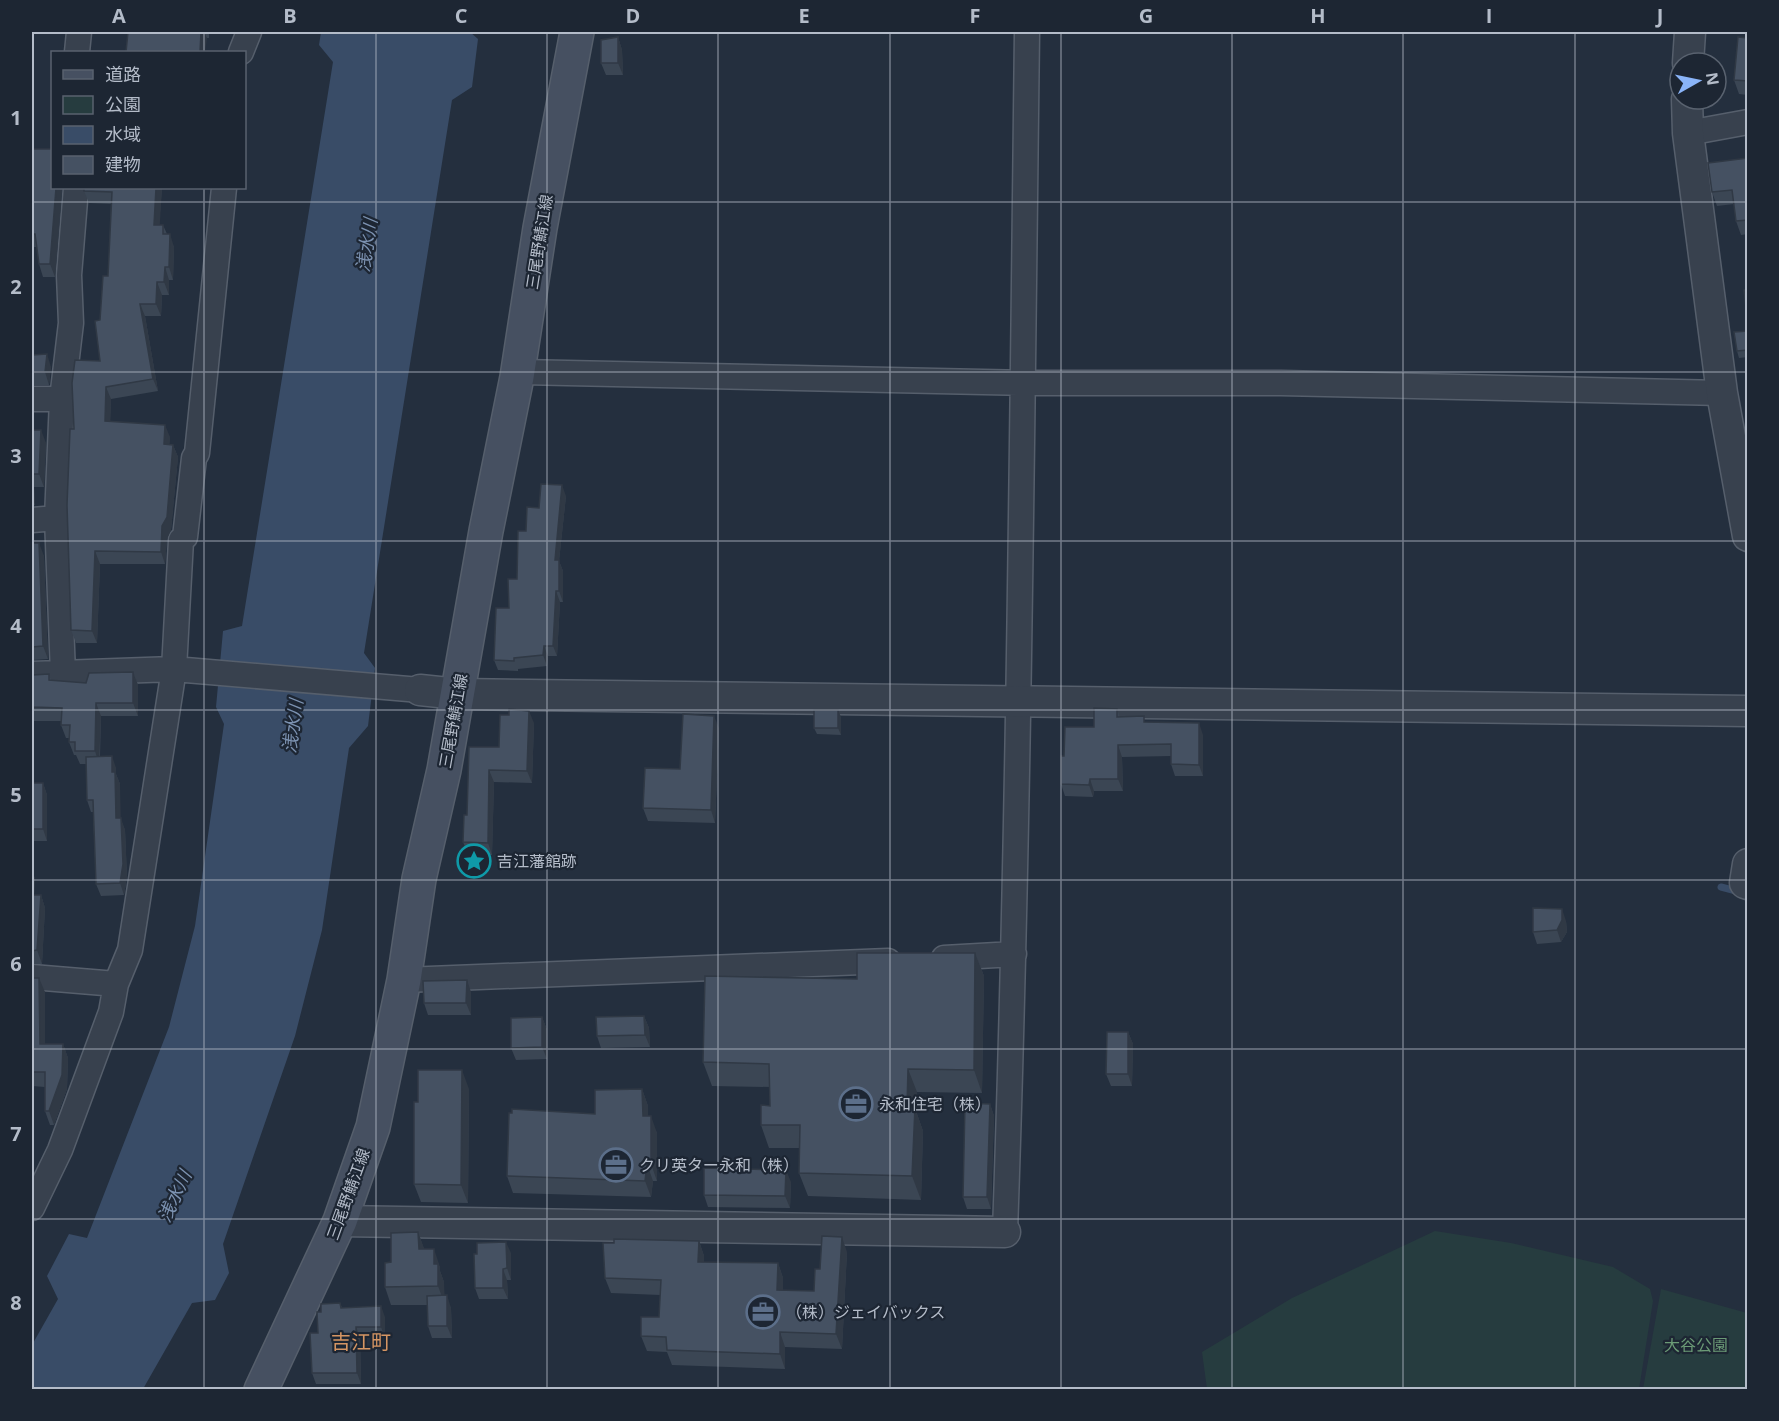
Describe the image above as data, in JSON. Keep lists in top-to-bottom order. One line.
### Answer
{"streets":{"main road":["三尾野鯖江線"]},"districts":["吉江町"],"water":["浅水川"],"parks":["大谷公園"],"places":{"place":["吉江藩館跡"],"office":["永和住宅（株）","クリ英ター永和（株）","（株）ジェイバックス"]},"legend":["道路","公園","水域","建物"],"north":"right","grid":{"columns":["A","B","C","D","E","F","G","H","I","J"],"rows":["1","2","3","4","5","6","7","8"]}}
